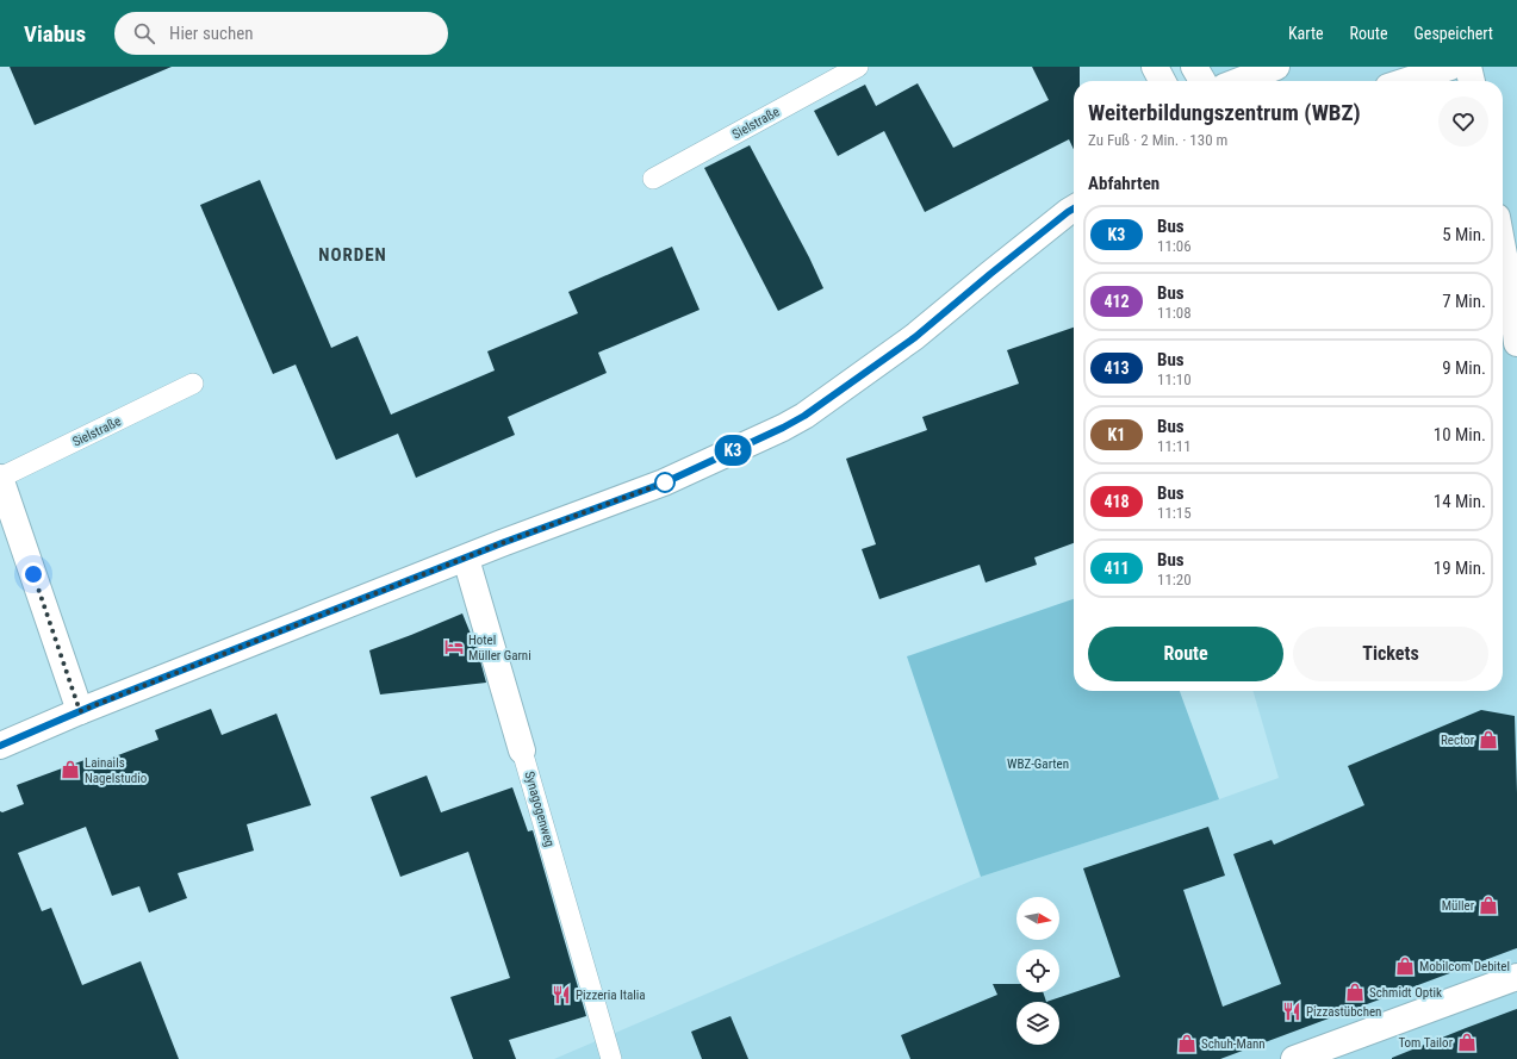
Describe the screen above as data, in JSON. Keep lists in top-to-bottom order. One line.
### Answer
{"streets":{"street":["Synagogenweg"],"lane":["Sielstraße"]},"districts":["NORDEN"],"parks":["WBZ-Garten"],"places":{"hotel":["Hotel Müller Garni"],"shop":["Rector","Lainails Nagelstudio","Müller","Mobilcom Debitel","Schmidt Optik","Tom Tailor","Schuh-Mann"],"restaurant":["Pizzeria Italia","Pizzastübchen"]},"lines":["bus line K3"],"north":"right","page":{"header":"Viabus","search":"Hier suchen","nav":["Karte","Route","Gespeichert"],"on_map":"K3","heading":[["Weiterbildungszentrum (WBZ)","Zu Fuß · 2 Min. · 130 m"],"Abfahrten"],"list":[{"mark":"K3","name":"Bus","note":"11:06","value":"5 Min."},{"mark":"412","name":"Bus","note":"11:08","value":"7 Min."},{"mark":"413","name":"Bus","note":"11:10","value":"9 Min."},{"mark":"K1","name":"Bus","note":"11:11","value":"10 Min."},{"mark":"418","name":"Bus","note":"11:15","value":"14 Min."},{"mark":"411","name":"Bus","note":"11:20","value":"19 Min."}],"buttons":["Route","Tickets"]}}
